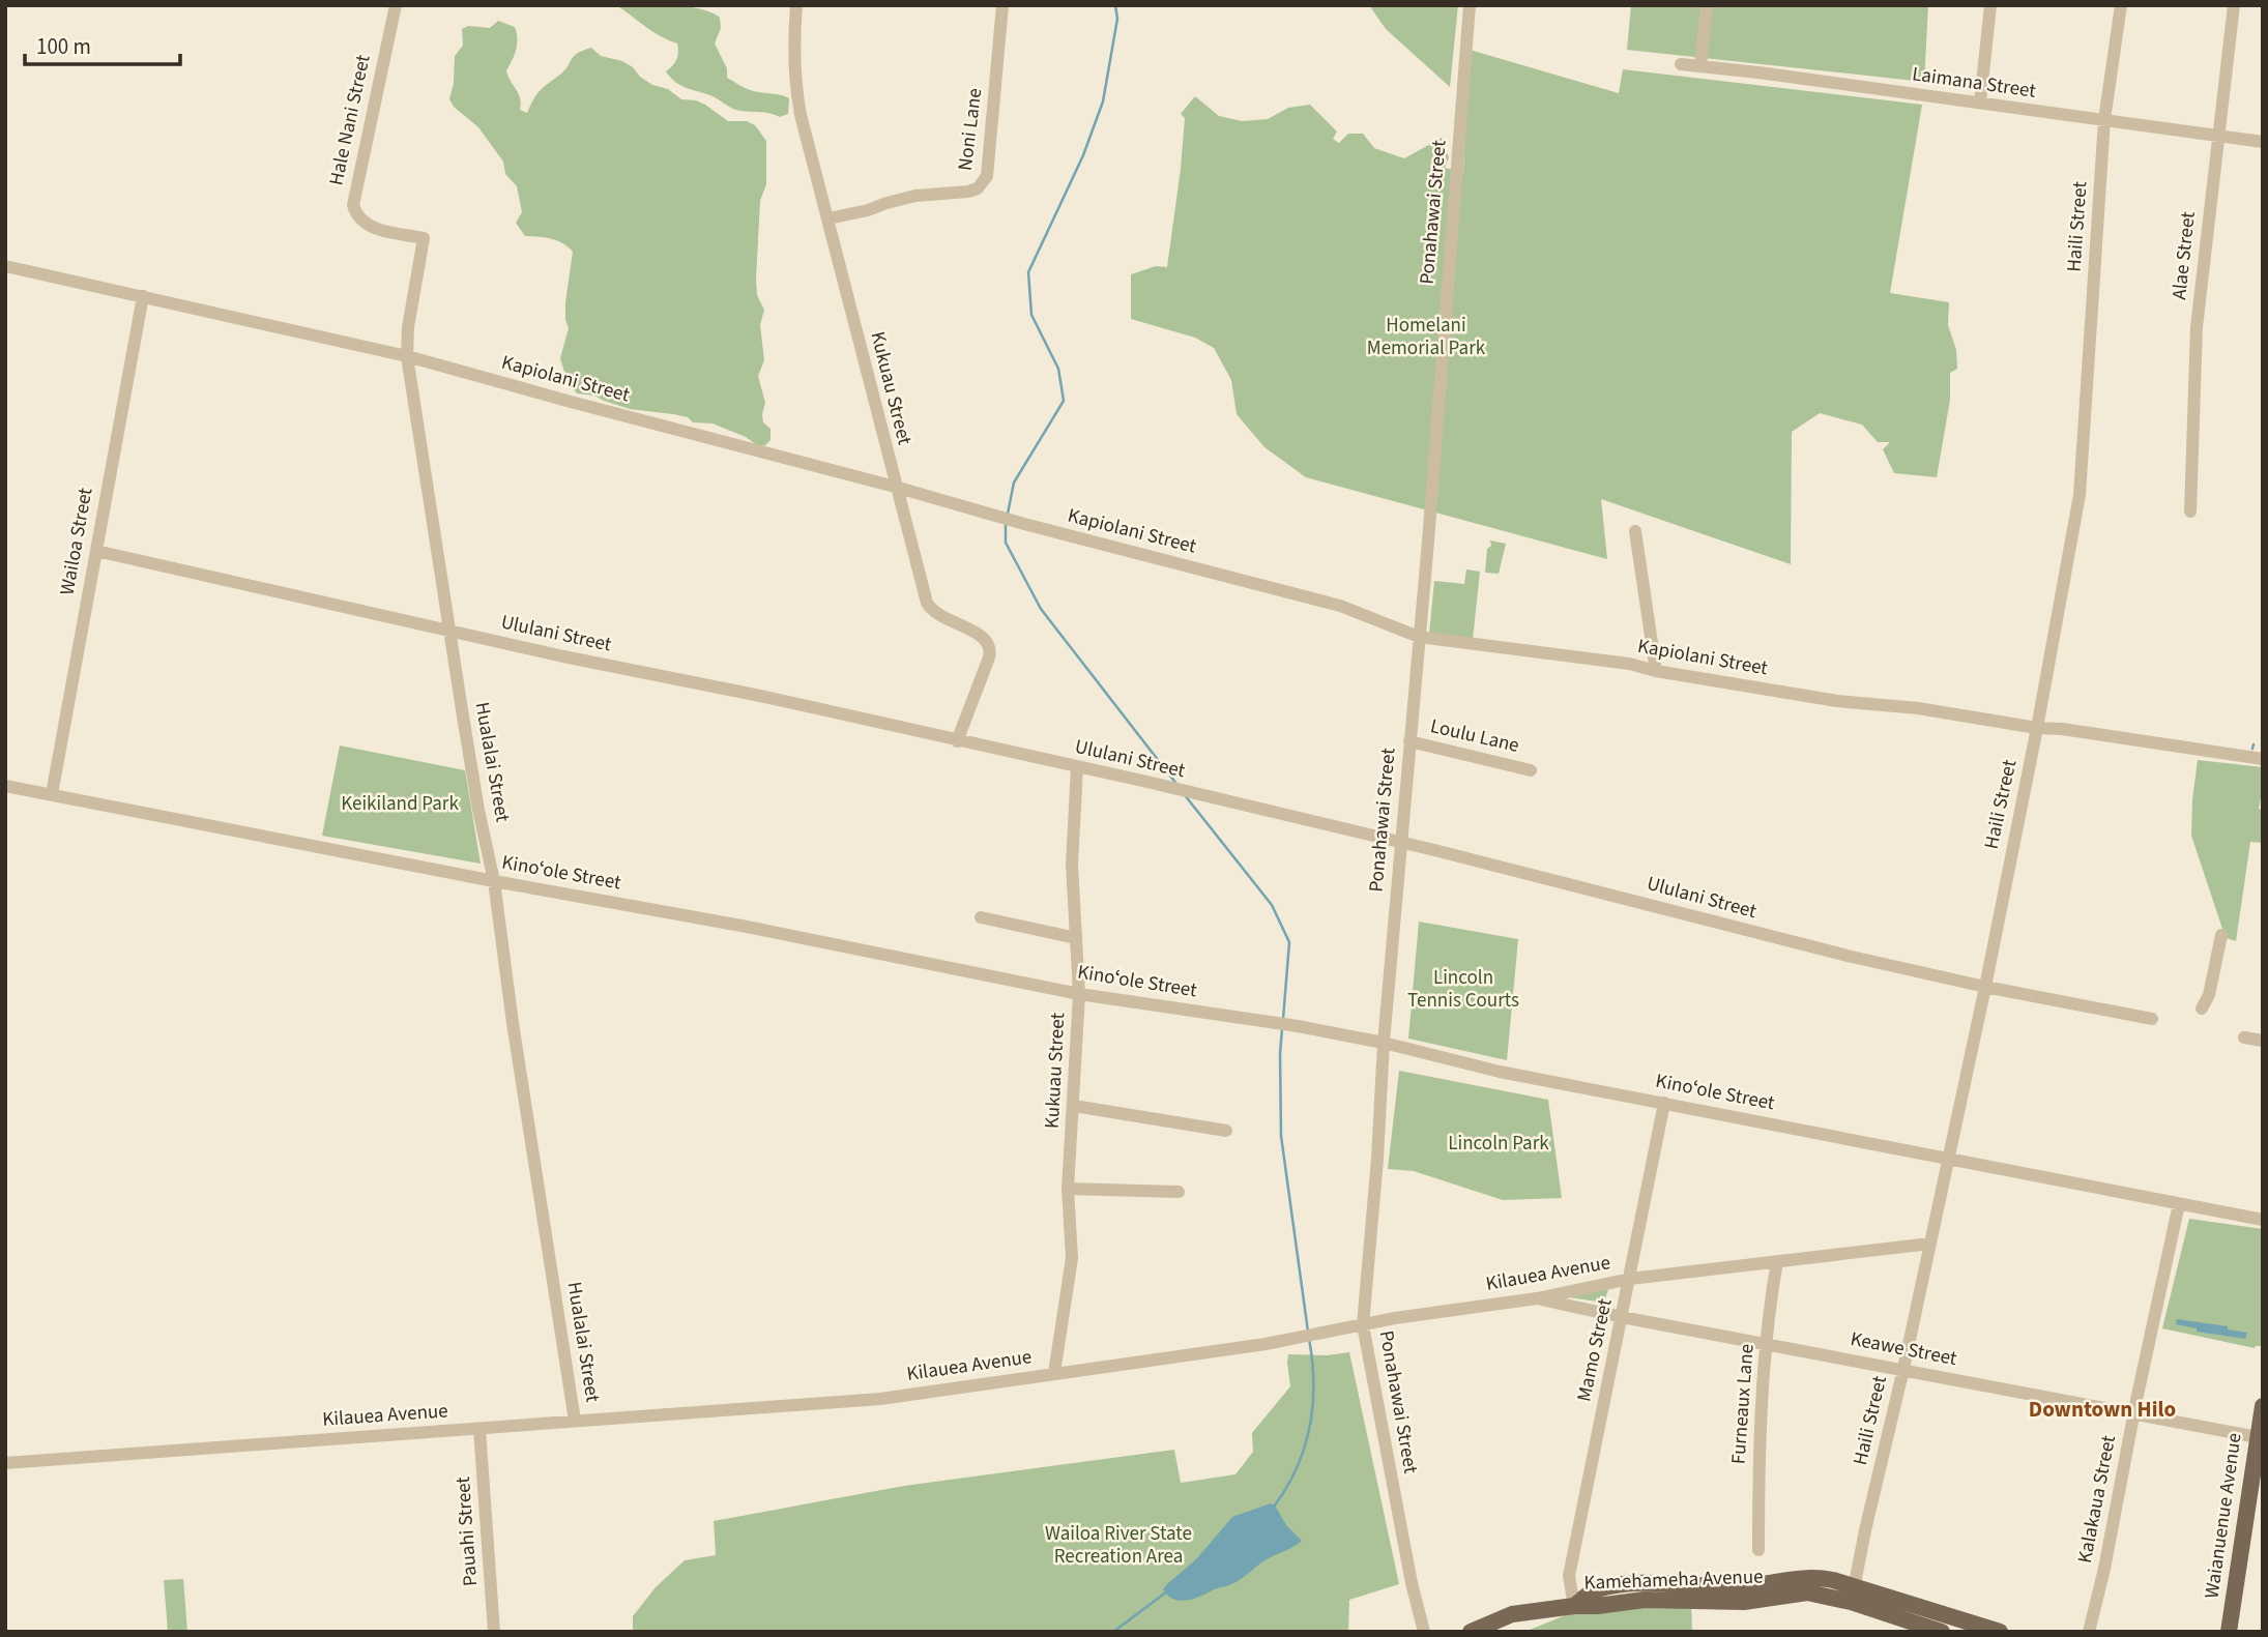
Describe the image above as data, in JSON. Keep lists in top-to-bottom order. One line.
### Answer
{"streets":{"main road":["Waianuenue Avenue","Kamehameha Avenue"],"street":["Laimana Street","Hale Nani Street","Noni Lane","Ponahawai Street","Haili Street","Alae Street","Kapiolani Street","Kukuau Street","Wailoa Street","Ululani Street","Loulu Lane","Hualalai Street","Kinoʻole Street","Kilauea Avenue","Keawe Street","Mamo Street","Furneaux Lane","Kalakaua Street","Pauahi Street"]},"crossings":[["Laimana Street","Haili Street"],["Laimana Street","Alae Street"],["Hale Nani Street","Hualalai Street"],["Noni Lane","Kukuau Street"],["Ponahawai Street","Kapiolani Street"],["Ponahawai Street","Ululani Street"],["Ponahawai Street","Loulu Lane"],["Ponahawai Street","Kinoʻole Street"],["Ponahawai Street","Kilauea Avenue"],["Haili Street","Kapiolani Street"],["Haili Street","Ululani Street"],["Haili Street","Kinoʻole Street"],["Haili Street","Kilauea Avenue"],["Haili Street","Keawe Street"],["Haili Street","Kamehameha Avenue"],["Kapiolani Street","Kukuau Street"],["Kapiolani Street","Wailoa Street"],["Kapiolani Street","Hualalai Street"],["Kukuau Street","Ululani Street"],["Kukuau Street","Kinoʻole Street"],["Kukuau Street","Kilauea Avenue"],["Wailoa Street","Ululani Street"],["Wailoa Street","Kinoʻole Street"],["Ululani Street","Hualalai Street"],["Hualalai Street","Kinoʻole Street"],["Hualalai Street","Kilauea Avenue"],["Kinoʻole Street","Mamo Street"],["Kinoʻole Street","Kalakaua Street"],["Kilauea Avenue","Keawe Street"],["Kilauea Avenue","Mamo Street"],["Kilauea Avenue","Furneaux Lane"],["Kilauea Avenue","Pauahi Street"],["Keawe Street","Mamo Street"],["Keawe Street","Furneaux Lane"],["Keawe Street","Kalakaua Street"],["Keawe Street","Waianuenue Avenue"],["Mamo Street","Kamehameha Avenue"]],"districts":["Downtown Hilo"],"parks":["Homelani Memorial Park","Keikiland Park","Lincoln Tennis Courts","Lincoln Park","Wailoa River State Recreation Area"],"scale_bar":"100 m"}
